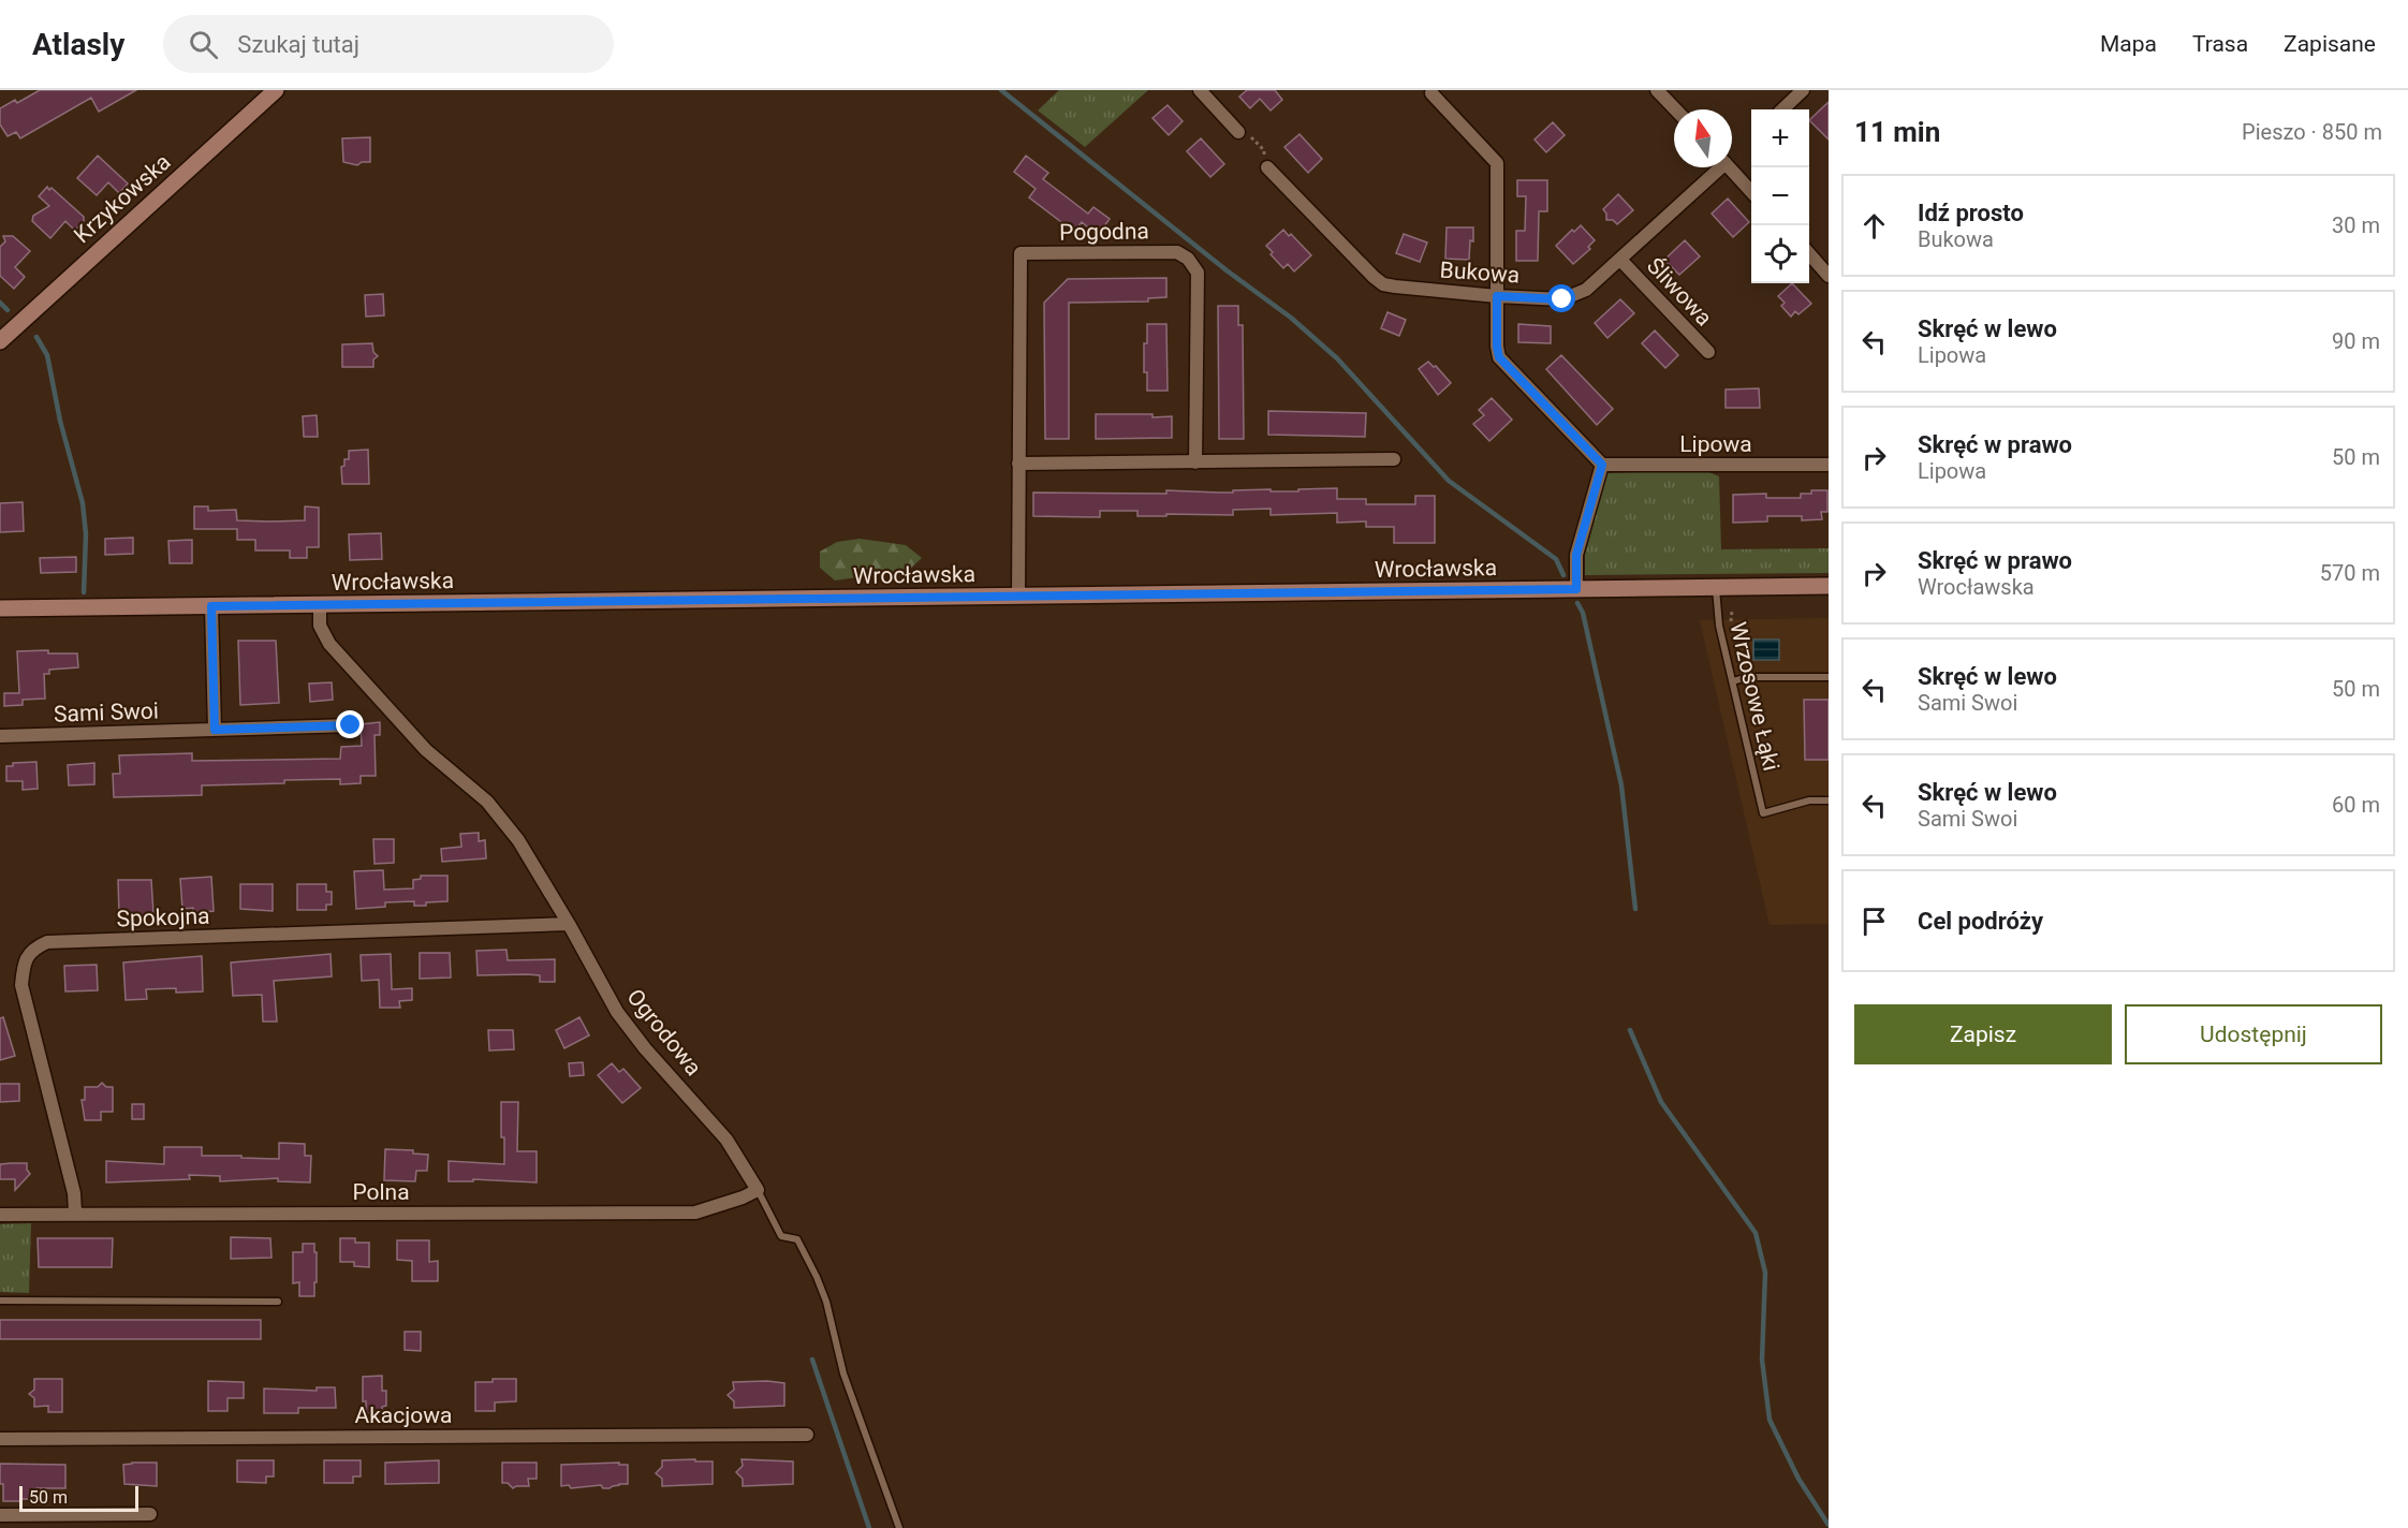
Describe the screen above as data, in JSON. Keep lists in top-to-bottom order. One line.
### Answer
{"streets":{"street":["Krzykowska","Pogodna","Bukowa","Śliwowa","Lipowa","Wrocławska","Sami Swoi","Spokojna","Ogrodowa","Polna","Akacjowa"],"lane":["Wrzosowe Łąki"]},"crossings":[["Pogodna","Wrocławska"],["Bukowa","Śliwowa"],["Wrocławska","Wrzosowe Łąki"],["Wrocławska","Ogrodowa"],["Spokojna","Ogrodowa"],["Spokojna","Polna"],["Ogrodowa","Polna"]],"scale_bar":"50 m","north":"top","page":{"header":"Atlasly","search":"Szukaj tutaj","nav":["Mapa","Trasa","Zapisane"],"heading":["11 min","Pieszo · 850 m"],"map_buttons":["+","−"],"list":[["Idź prosto","Bukowa","30 m"],["Skręć w lewo","Lipowa","90 m"],["Skręć w prawo","Lipowa","50 m"],["Skręć w prawo","Wrocławska","570 m"],["Skręć w lewo","Sami Swoi","50 m"],["Skręć w lewo","Sami Swoi","60 m"],"Cel podróży"],"buttons":["Zapisz","Udostępnij"],"scale":"50 m"}}
